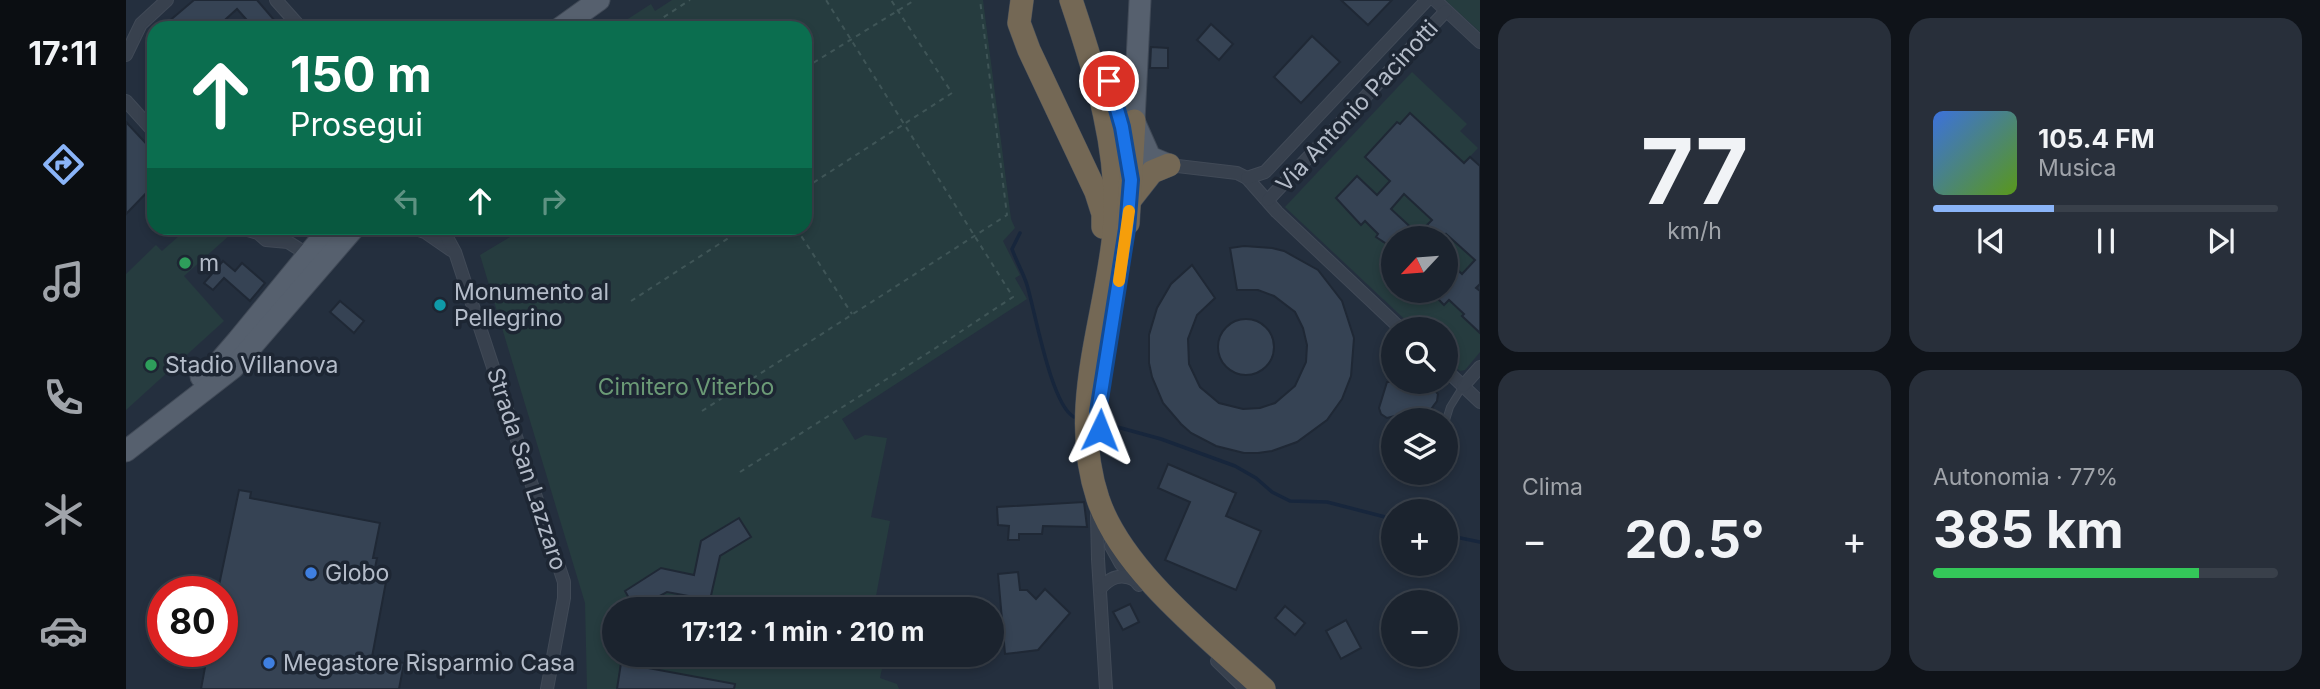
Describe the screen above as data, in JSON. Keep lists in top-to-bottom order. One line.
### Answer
{"streets":{"street":["Via Antonio Pacinotti","Strada San Lazzaro"]},"parks":["Cimitero Viterbo"],"places":["m","Monumento al Pellegrino","Stadio Villanova","Globo","Megastore Risparmio Casa"],"north":"bottom left","page":{"tabs":"17:11","tile":[["77","km/h"],"Clima",["Autonomia · 77%","385 km"]],"turn":["150 m","Prosegui"],"song":["105.4 FM","Musica"],"map_buttons":["+","−"],"heat":["−","20.5°","+"],"limit":"80","trip":"17:12 · 1 min · 210 m"}}
